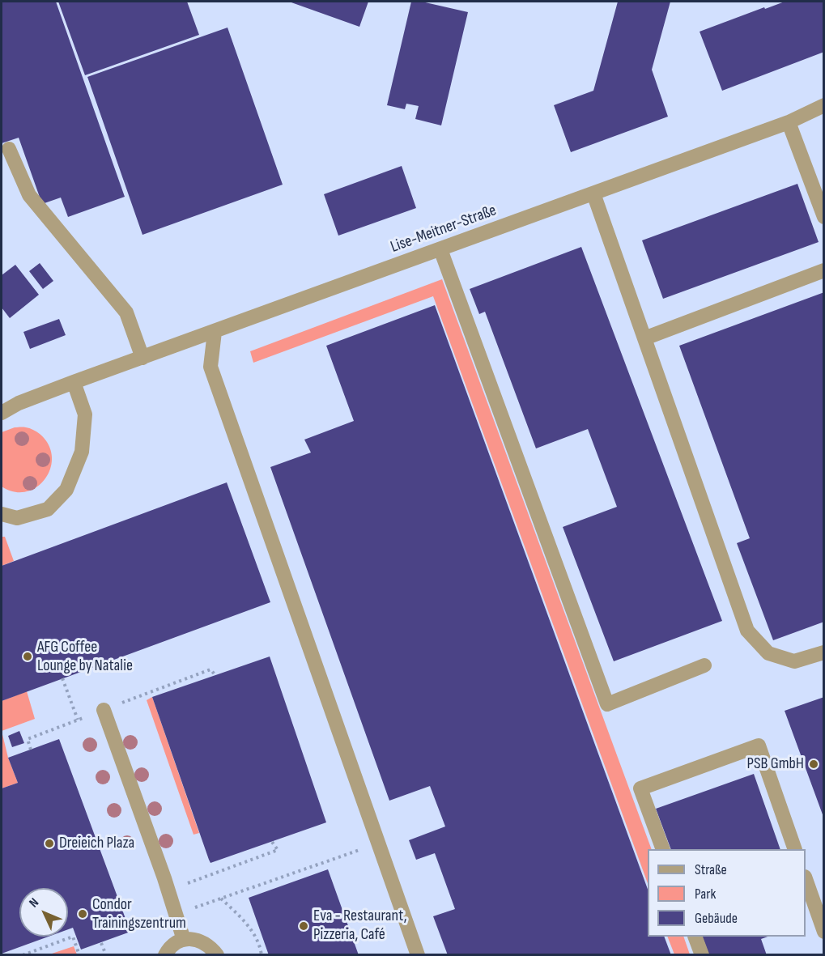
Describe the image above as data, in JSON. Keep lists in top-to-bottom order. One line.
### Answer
{"streets":{"street":["Lise-Meitner-Straße"]},"places":["AFG Coffee Lounge by Natalie","PSB GmbH","Dreieich Plaza","Condor Trainingszentrum","Eva - Restaurant, Pizzeria, Café"],"legend":["Straße","Park","Gebäude"],"north":"top left"}
